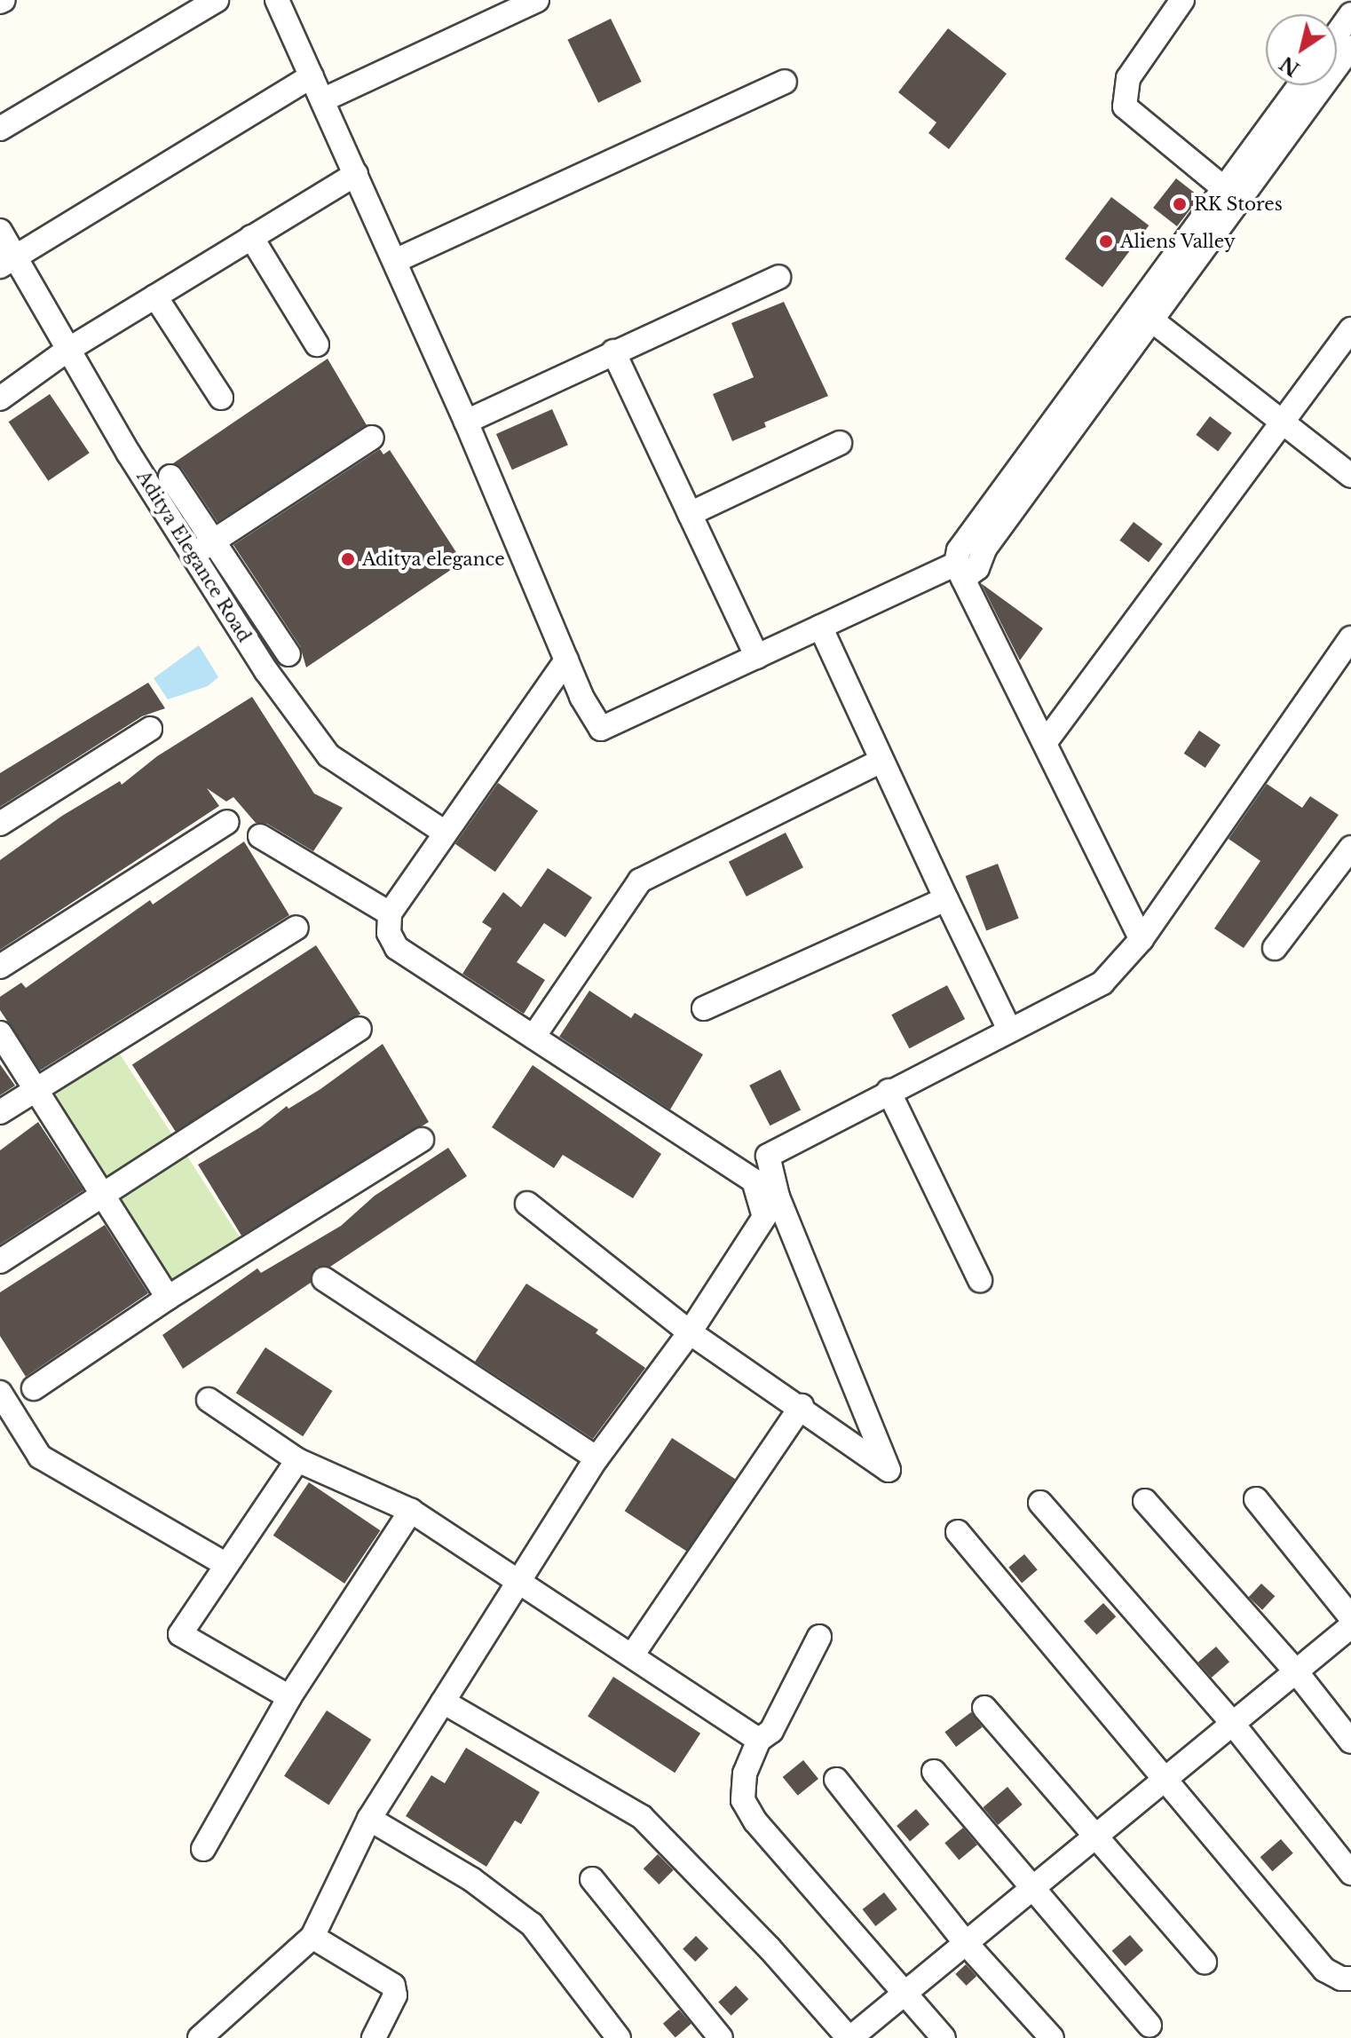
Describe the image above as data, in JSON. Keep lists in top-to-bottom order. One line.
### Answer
{"streets":{"street":["Aditya Elegance Road"]},"places":["RK Stores","Aliens Valley","Aditya elegance"],"north":"bottom left"}
